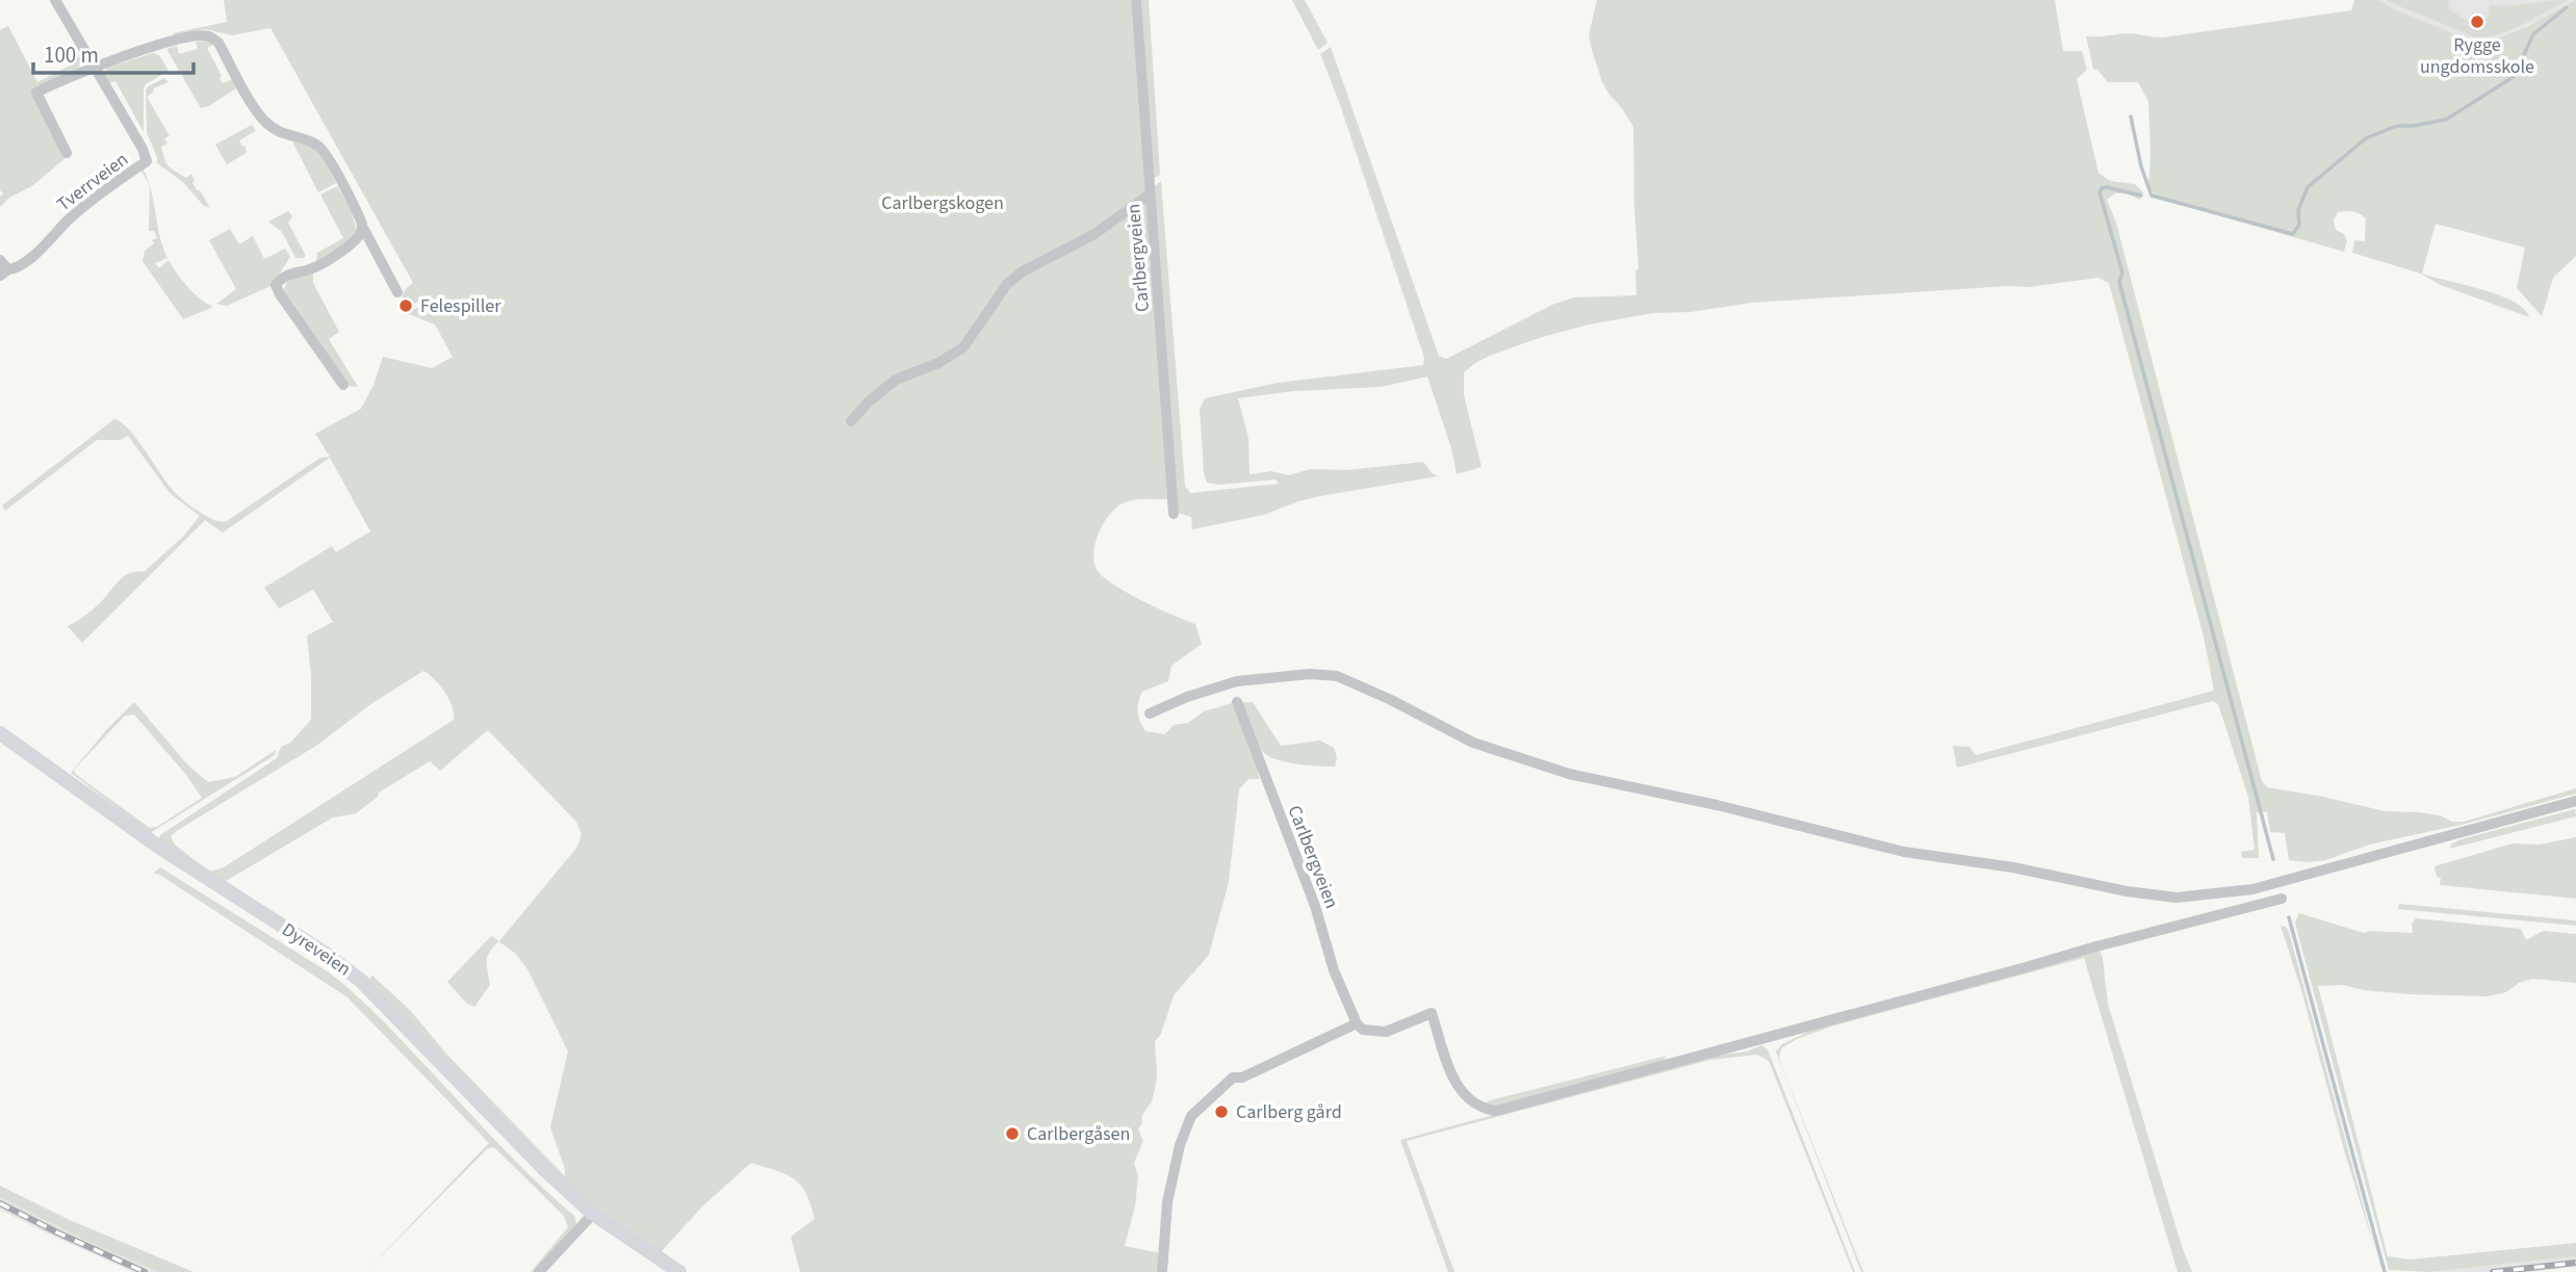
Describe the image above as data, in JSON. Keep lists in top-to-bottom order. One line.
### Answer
{"streets":{"main road":["Dyreveien"],"street":["Tverrveien","Carlbergveien"]},"parks":["Carlbergskogen"],"places":["Rygge ungdomsskole","Felespiller","Carlberg gård","Carlbergåsen"],"scale_bar":"100 m"}
